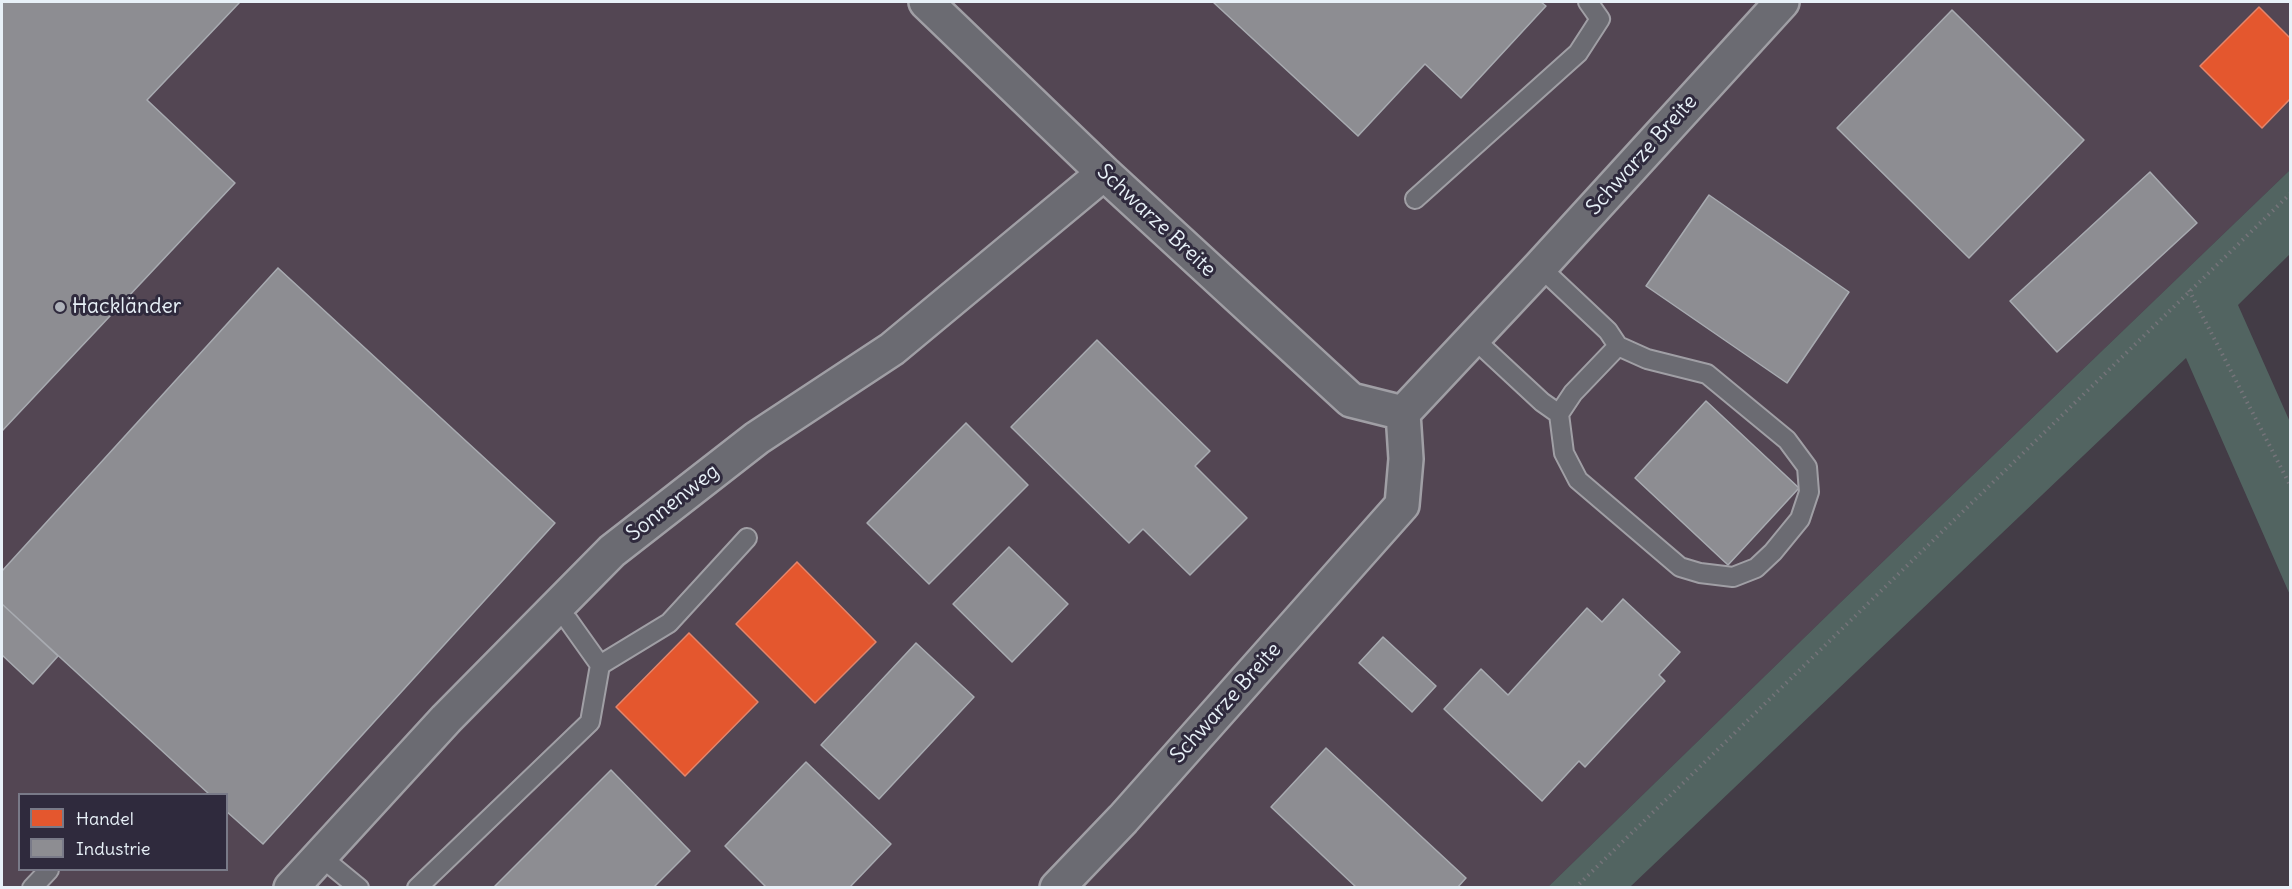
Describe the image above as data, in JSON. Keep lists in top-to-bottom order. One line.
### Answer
{"streets":{"street":["Schwarze Breite","Sonnenweg"]},"crossings":[["Schwarze Breite","Sonnenweg"]],"places":["Hackländer"],"legend":["Handel","Industrie"]}
